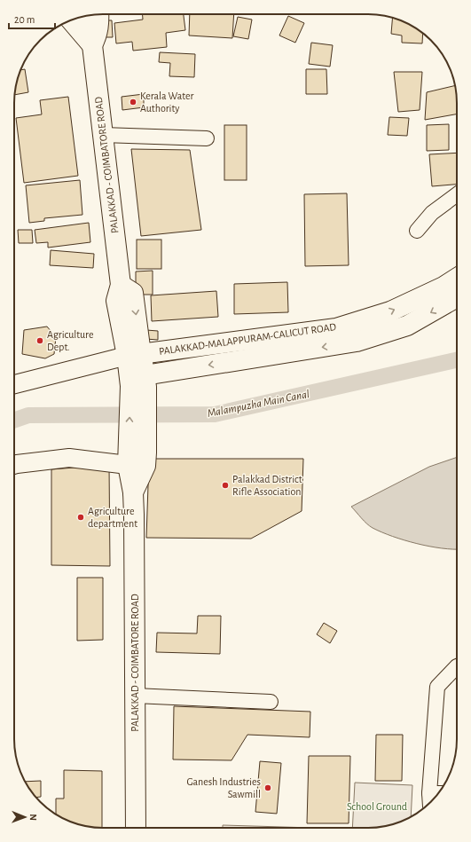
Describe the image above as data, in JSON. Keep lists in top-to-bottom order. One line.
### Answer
{"streets":{"main road":["PALAKKAD - COIMBATORE ROAD","PALAKKAD-MALAPPURAM-CALICUT ROAD"]},"crossings":[["PALAKKAD - COIMBATORE ROAD","PALAKKAD-MALAPPURAM-CALICUT ROAD"]],"water":["Malampuzha Main Canal"],"parks":["School Ground"],"places":["Kerala Water Authority","Agriculture Dept.","Palakkad District Rifle Association","Agriculture department","Ganesh Industries Sawmill"],"scale_bar":"20 m","north":"right"}
